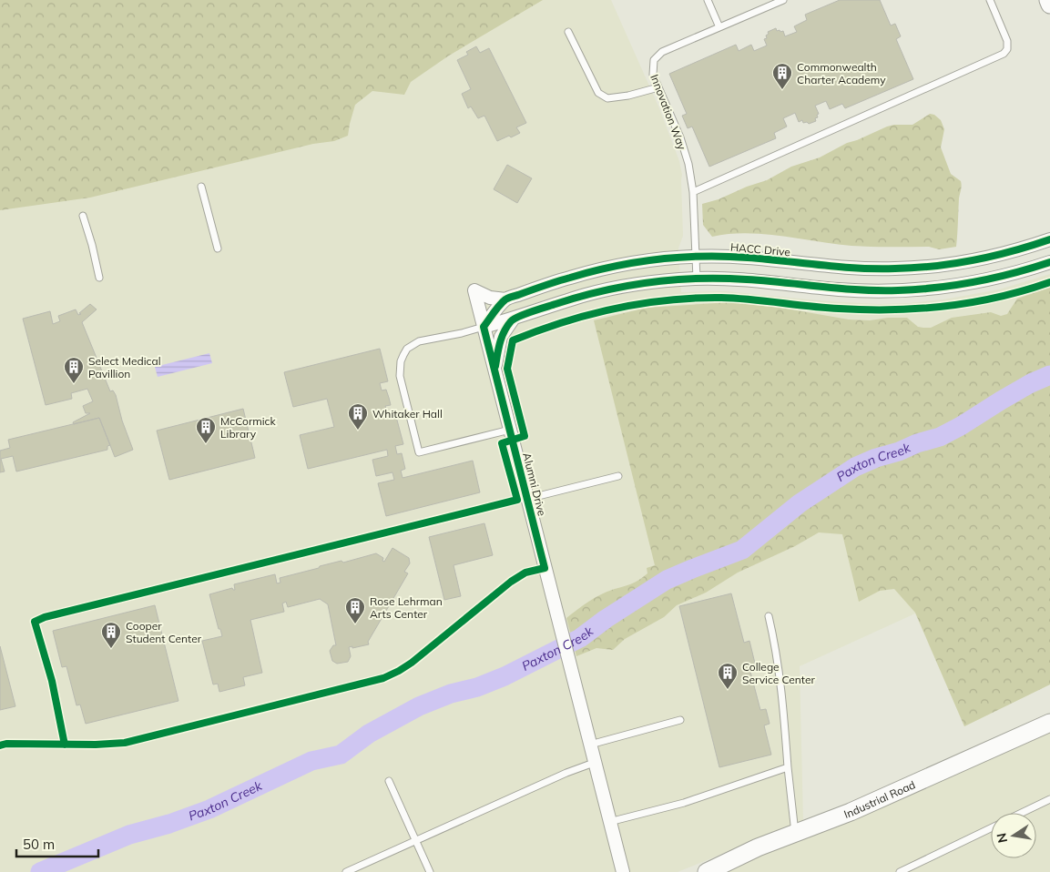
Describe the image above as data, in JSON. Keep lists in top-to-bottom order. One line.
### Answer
{"streets":{"street":["HACC Drive","Alumni Drive","Industrial Road"],"lane":["Innovation Way"]},"crossings":[["Innovation Way","HACC Drive"],["HACC Drive","Alumni Drive"]],"water":["Paxton Creek"],"places":{"building":["Commonwealth Charter Academy","Select Medical Pavillion","Whitaker Hall","McCormick Library","Rose Lehrman Arts Center","Cooper Student Center","College Service Center"]},"scale_bar":"50 m","north":"left"}
